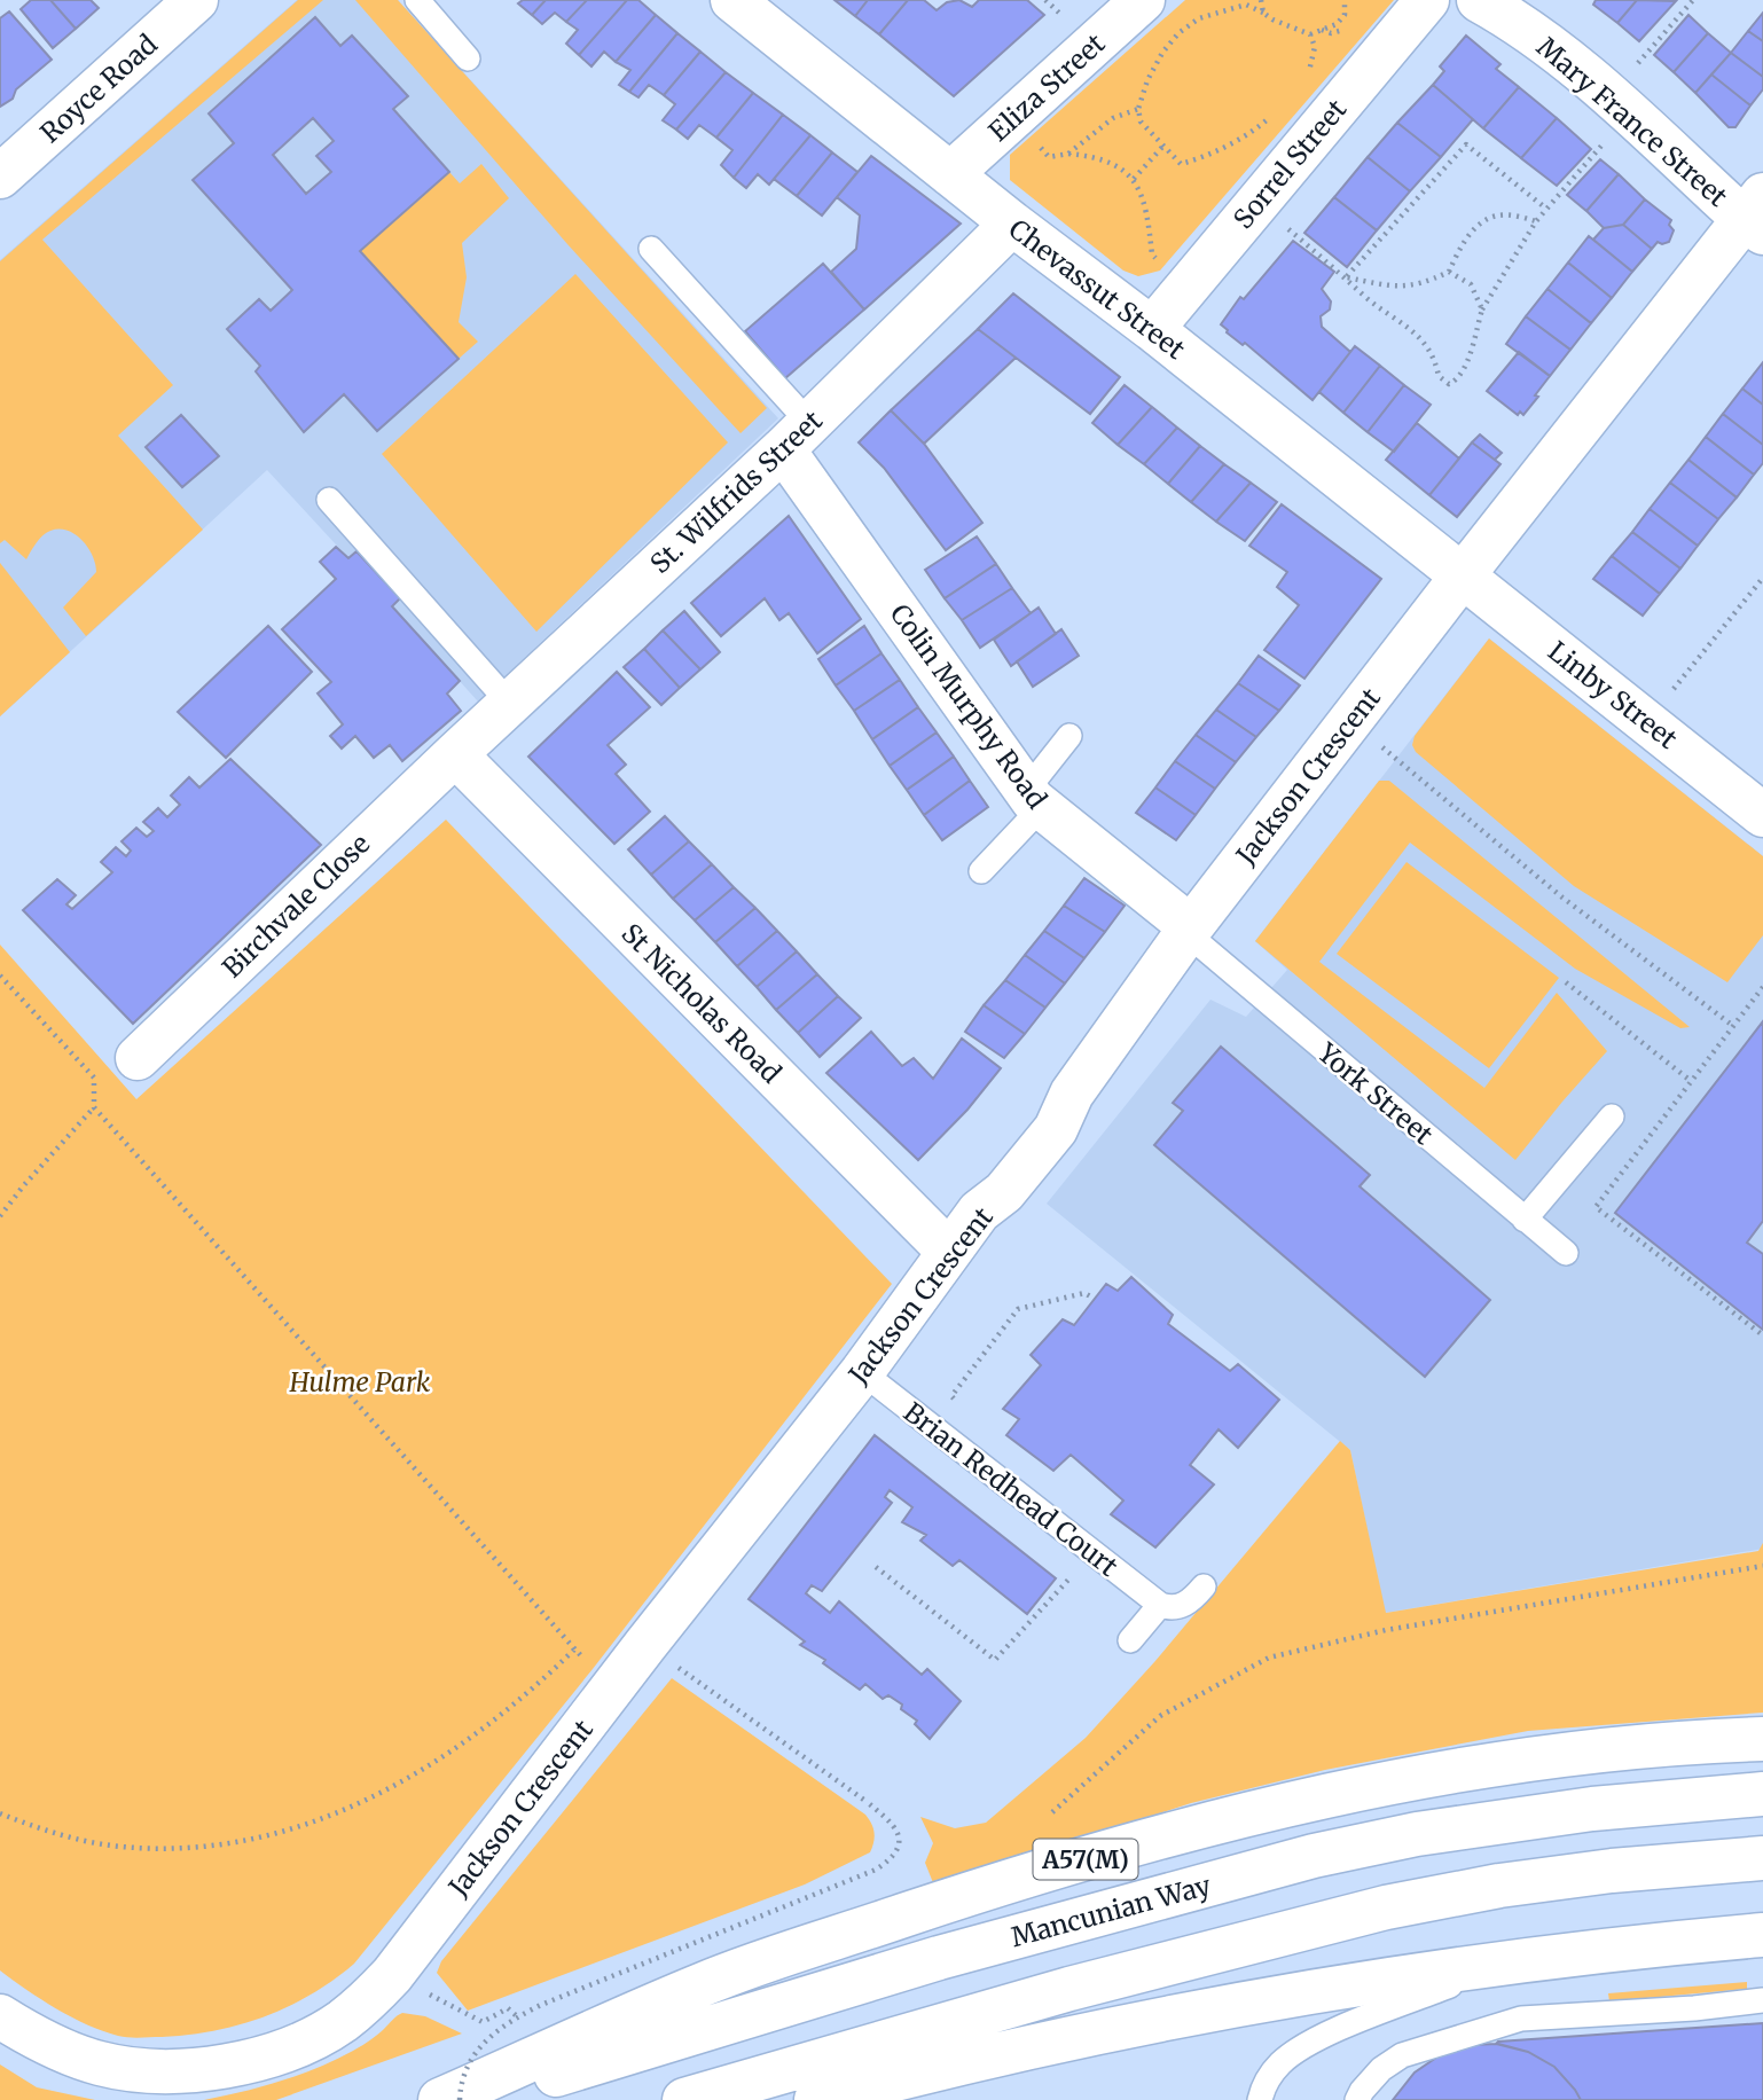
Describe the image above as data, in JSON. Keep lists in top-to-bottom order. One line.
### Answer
{"streets":{"main road":["Eliza Street","Royce Road","Mary France Street","Sorrel Street","Chevassut Street","St. Wilfrids Street","Linby Street","Colin Murphy Road","Jackson Crescent","Birchvale Close","St Nicholas Road","A57(M)","Mancunian Way"],"lane":["York Street","Brian Redhead Court"]},"crossings":[["Eliza Street","Chevassut Street"],["Mary France Street","Jackson Crescent"],["Sorrel Street","Chevassut Street"],["Chevassut Street","St. Wilfrids Street"],["Chevassut Street","Linby Street"],["Chevassut Street","Jackson Crescent"],["St. Wilfrids Street","Colin Murphy Road"],["St. Wilfrids Street","Birchvale Close"],["St. Wilfrids Street","St Nicholas Road"],["Linby Street","Jackson Crescent"],["Colin Murphy Road","Jackson Crescent"],["Colin Murphy Road","York Street"],["Jackson Crescent","St Nicholas Road"],["Jackson Crescent","York Street"],["Jackson Crescent","Brian Redhead Court"],["Birchvale Close","St Nicholas Road"]],"parks":["Hulme Park"]}
